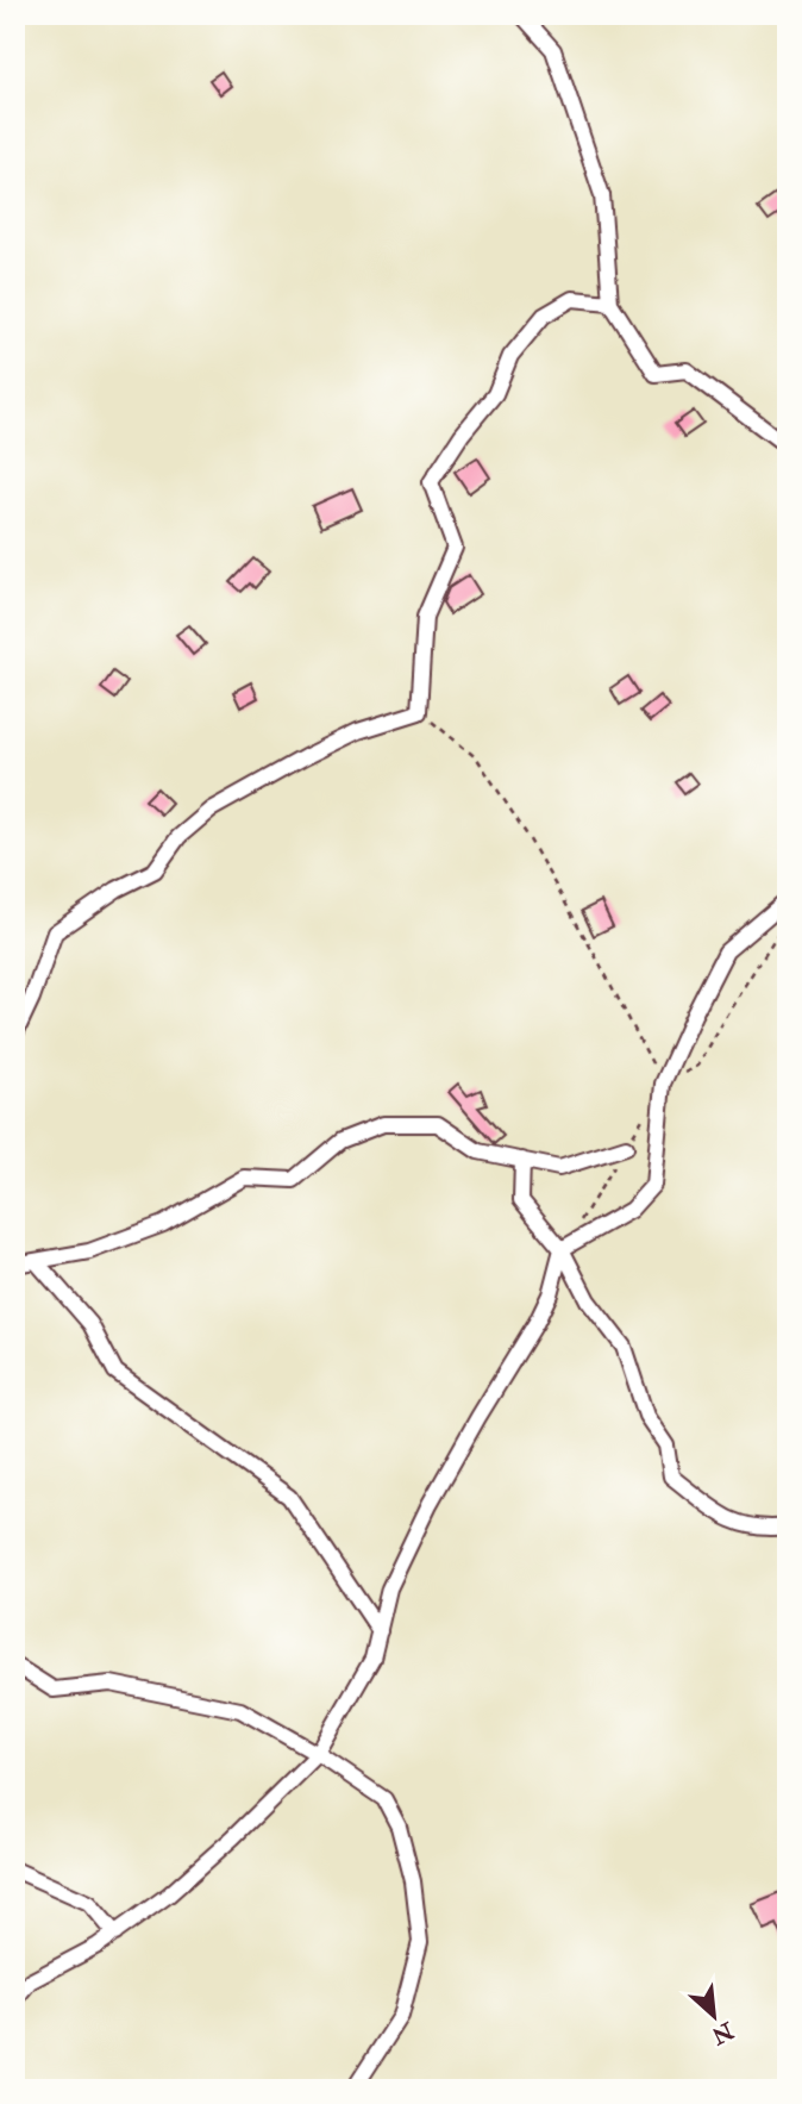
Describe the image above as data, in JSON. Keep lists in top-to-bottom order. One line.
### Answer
{"north":"bottom right"}
